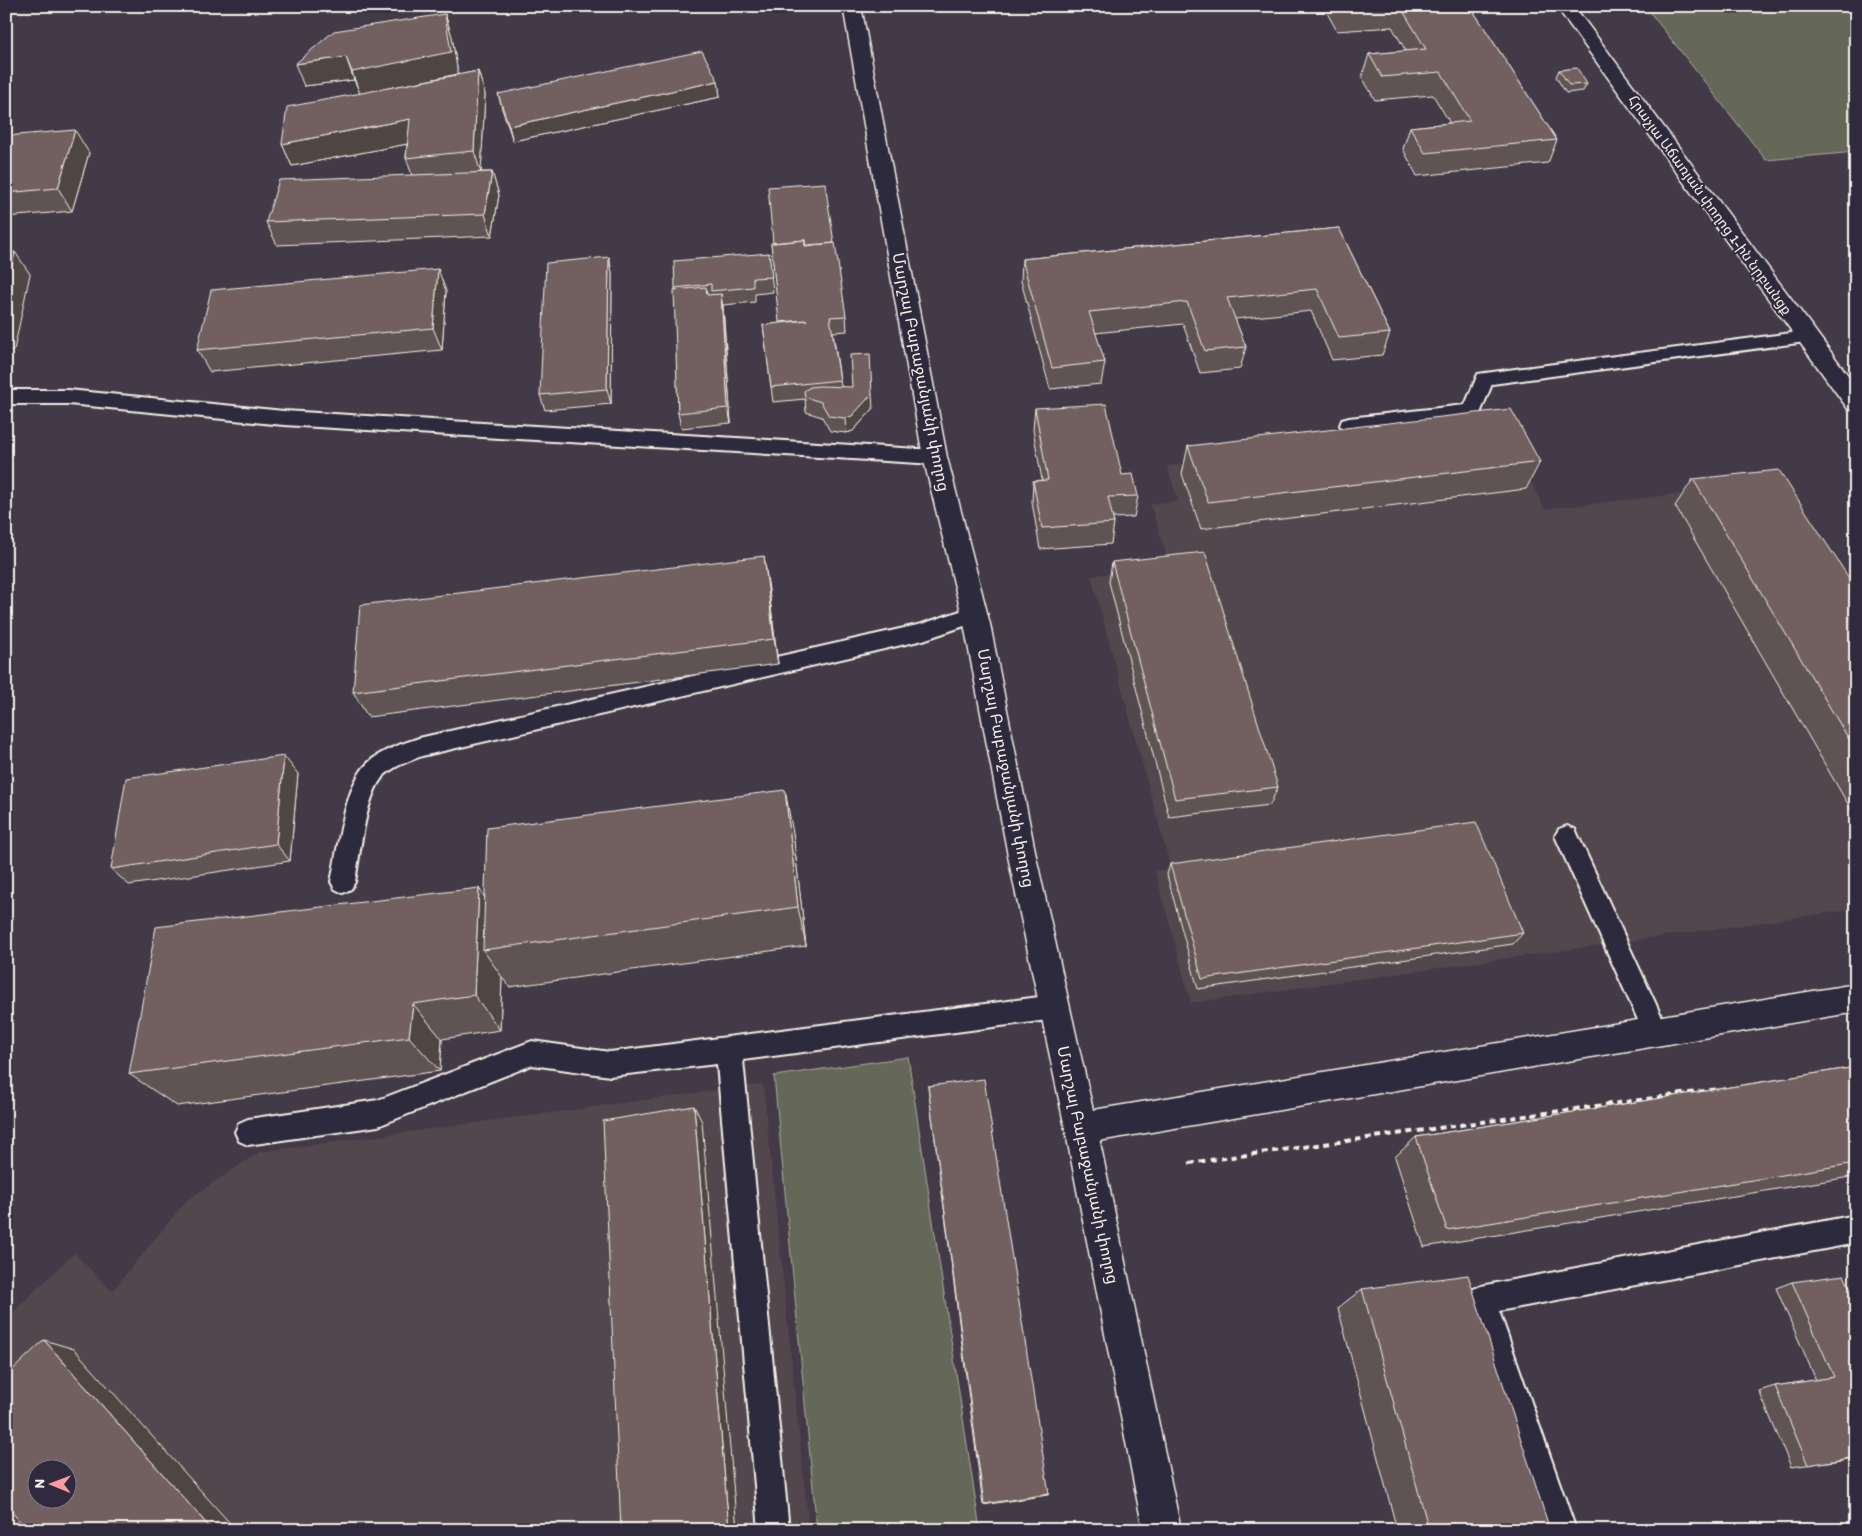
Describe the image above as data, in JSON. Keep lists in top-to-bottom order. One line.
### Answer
{"streets":{"main road":["Հրաչյա Աճառյան փողոց 1-ին նրբանցք","Մարշալ Բաբաջանյանի փողոց"]},"north":"left"}
